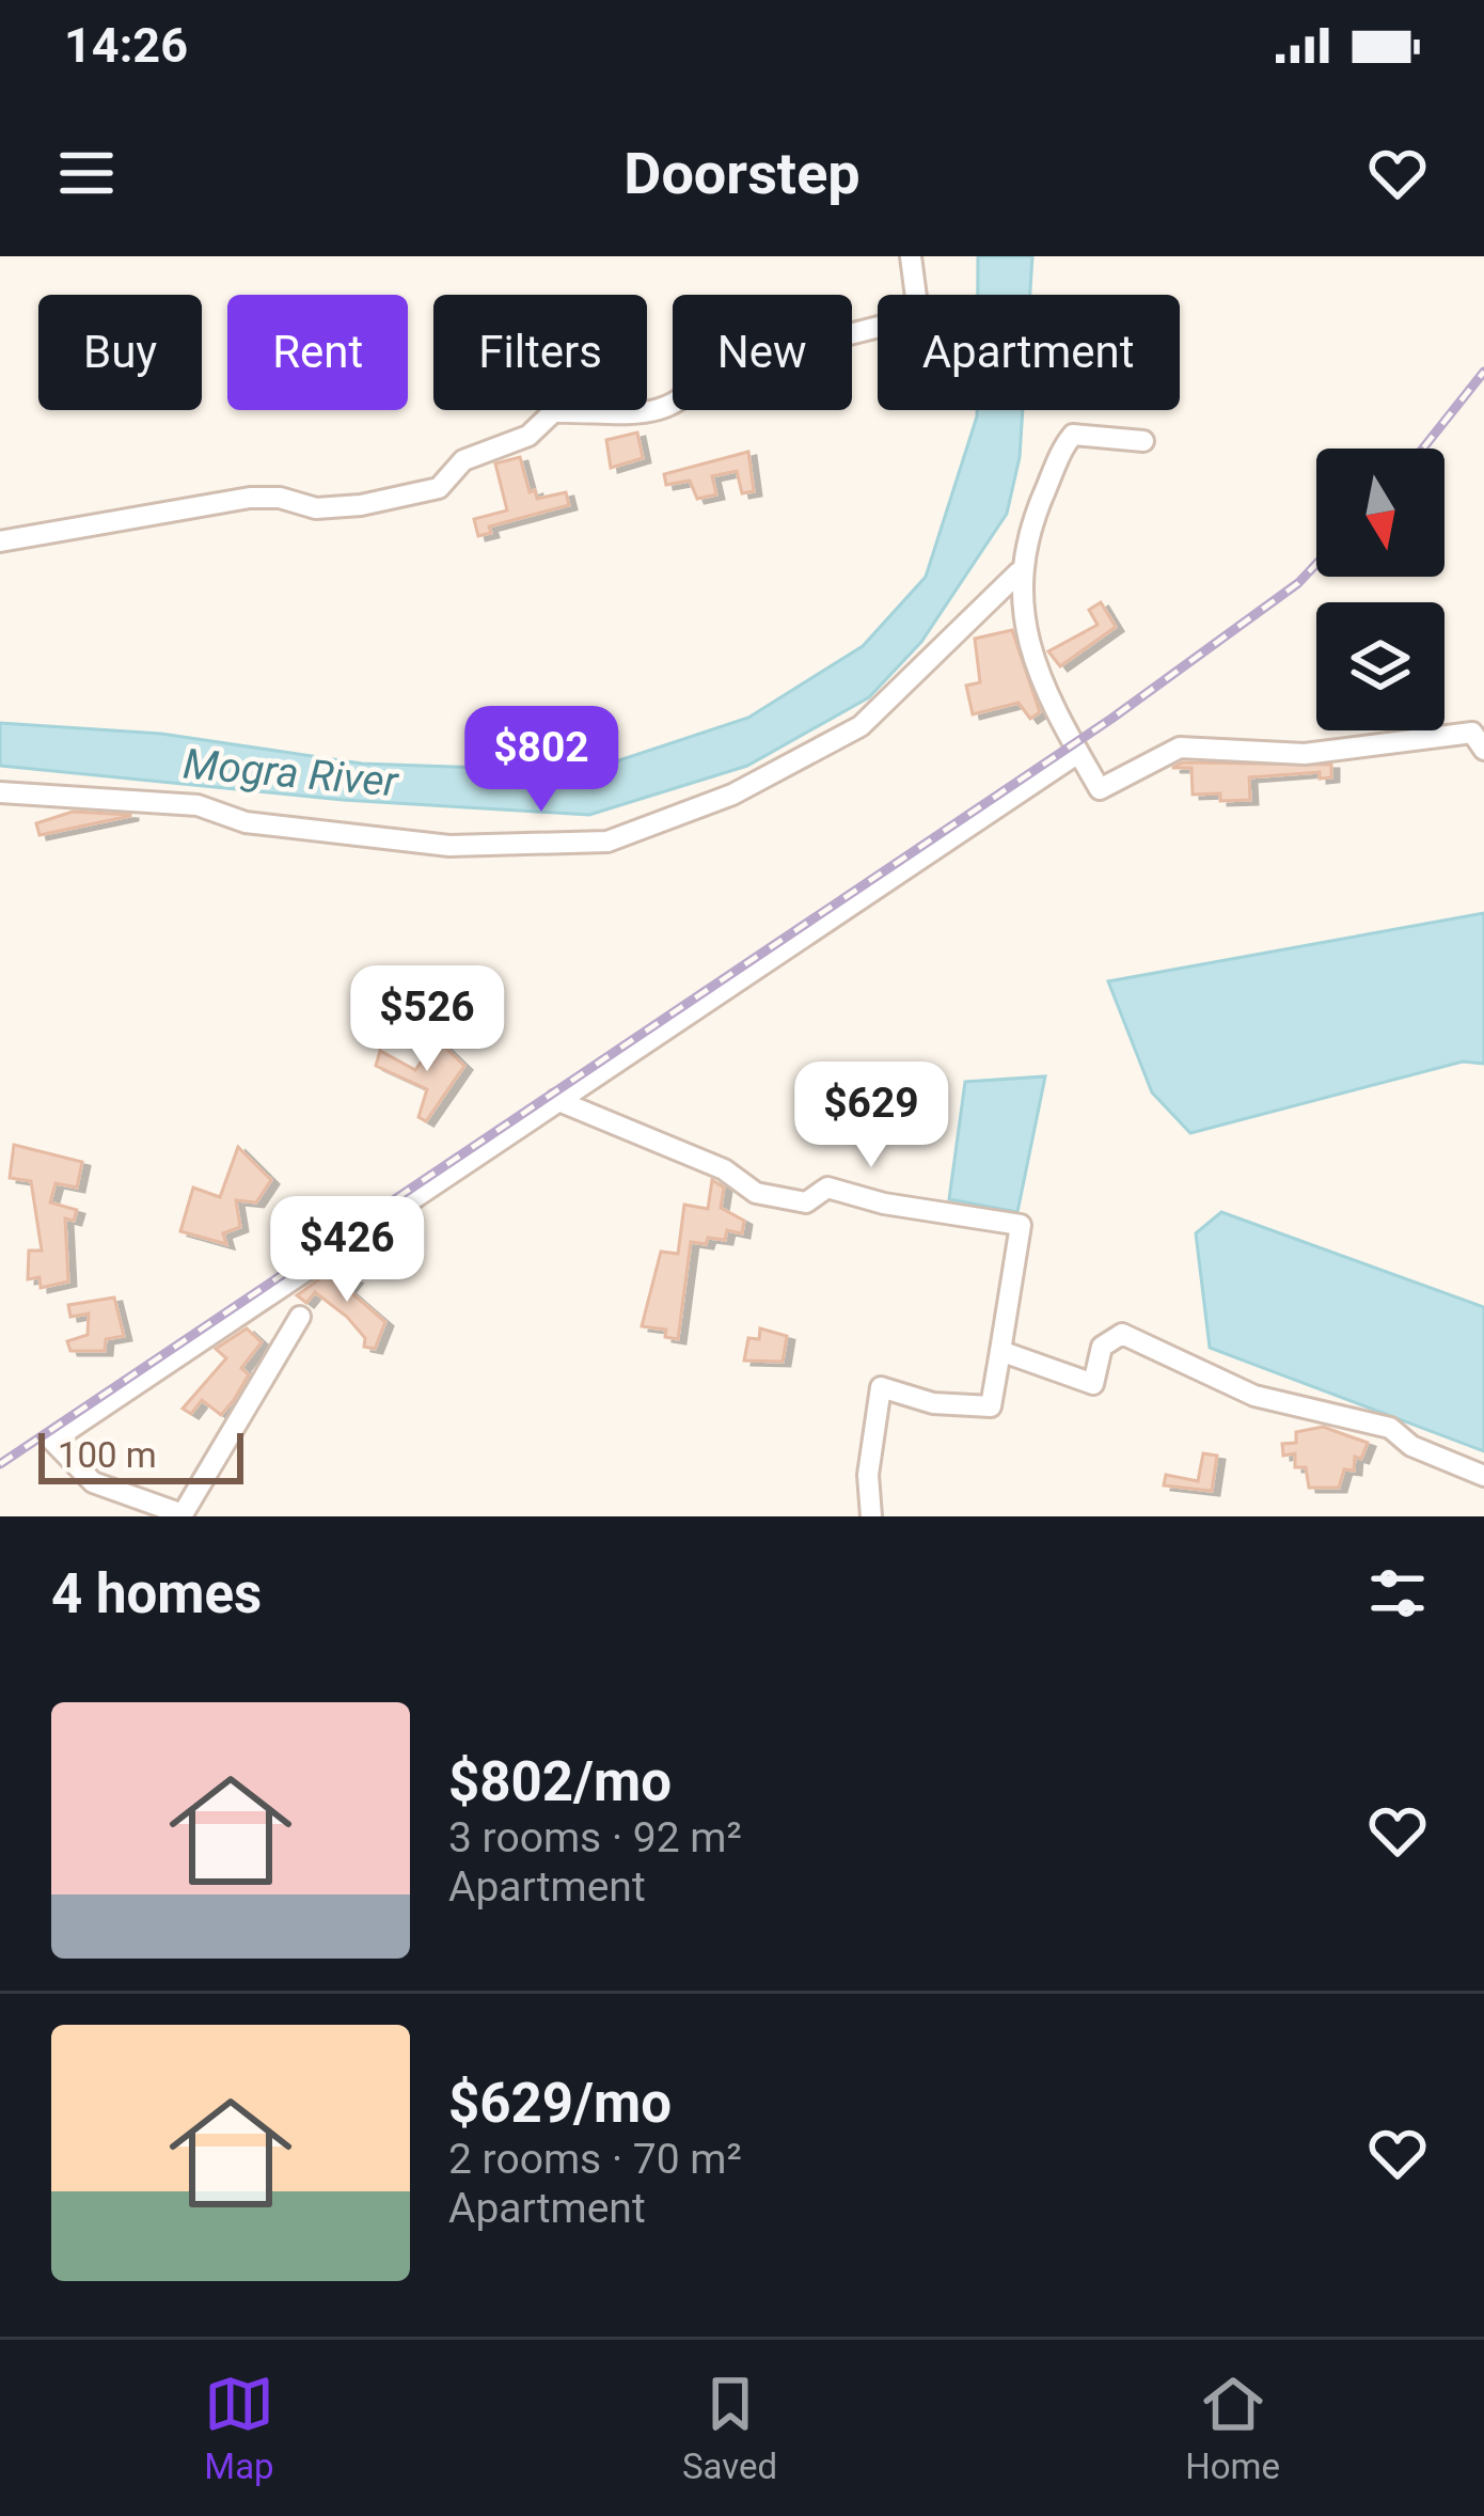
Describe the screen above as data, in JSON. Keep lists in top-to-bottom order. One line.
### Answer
{"water":["Mogra River"],"scale_bar":"100 m","north":"bottom","page":{"status":"14:26","header":"Doorstep","chip":["Buy","Rent","Filters","New","Apartment"],"price":["$802","$526","$629","$426"],"scale":"100 m","heading":"4 homes","list":[{"name":"$802/mo","note":"3 rooms · 92 m² · Apartment"},{"name":"$629/mo","note":"2 rooms · 70 m² · Apartment"}],"tabs":["Map","Saved","Home"]}}
